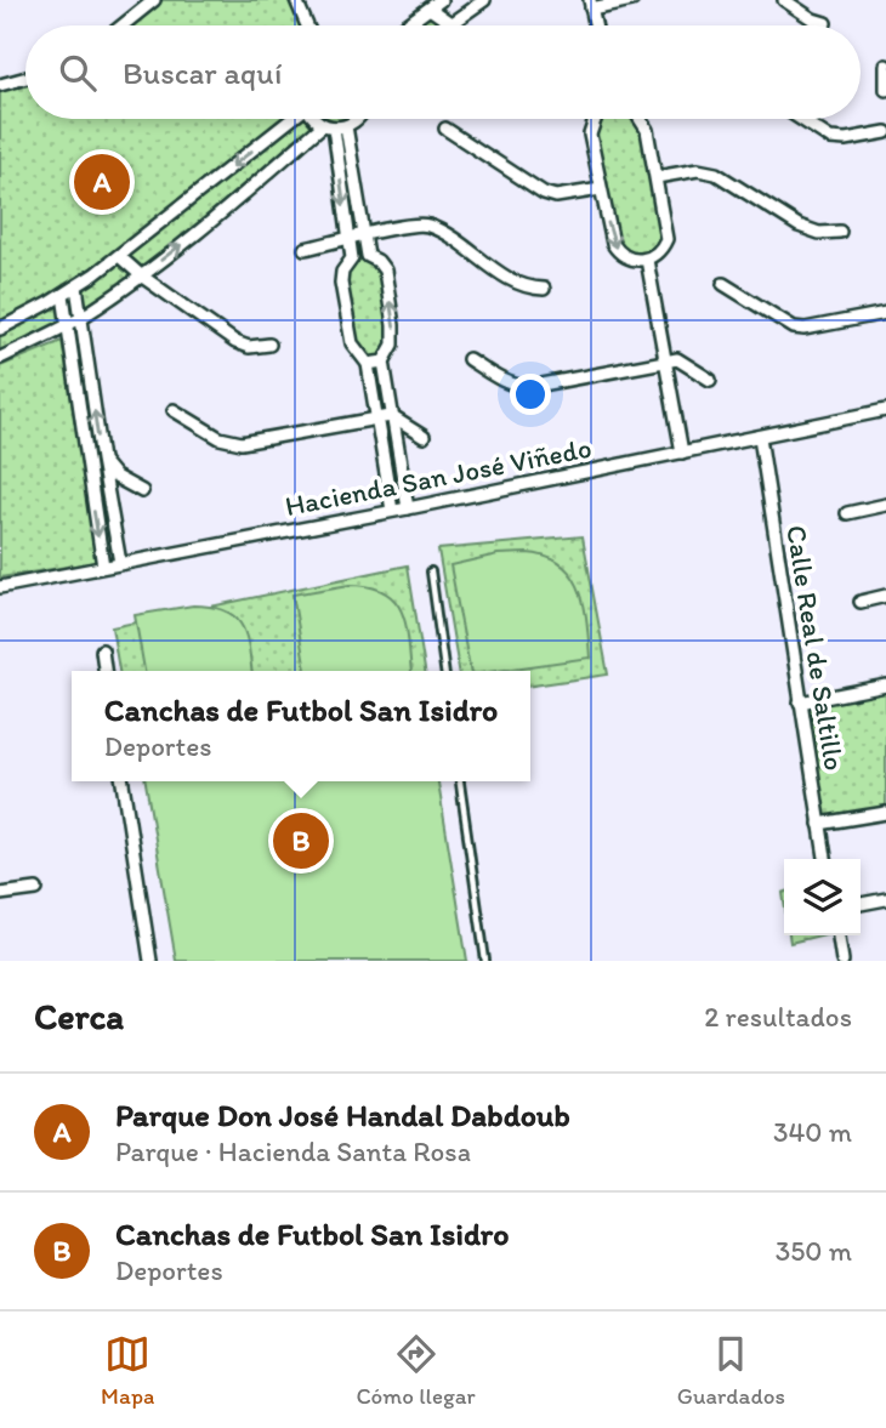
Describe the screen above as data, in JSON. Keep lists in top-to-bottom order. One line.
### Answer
{"streets":{"street":["Hacienda San José Viñedo","Calle Real de Saltillo"]},"crossings":[["Hacienda San José Viñedo","Calle Real de Saltillo"]],"page":{"search":"Buscar aquí","pins":["A","B"],"popup":["Canchas de Futbol San Isidro","Deportes"],"heading":["Cerca","2 resultados"],"list":[{"mark":"A","name":"Parque Don José Handal Dabdoub","note":"Parque · Hacienda Santa Rosa","value":"340 m"},{"mark":"B","name":"Canchas de Futbol San Isidro","note":"Deportes","value":"350 m"}],"nav":["Mapa","Cómo llegar","Guardados"]}}
